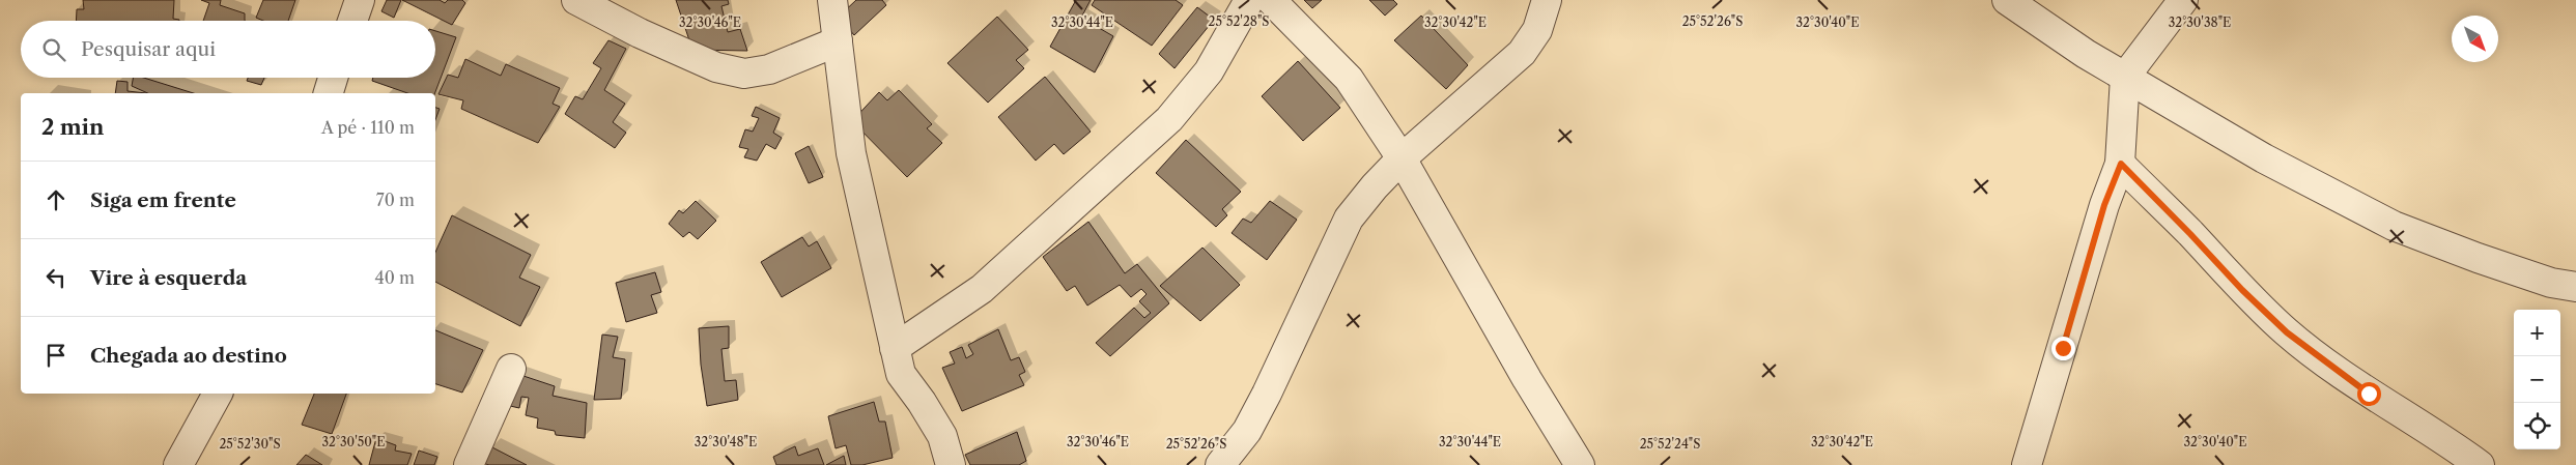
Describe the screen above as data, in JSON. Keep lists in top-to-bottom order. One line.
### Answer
{"north":"bottom right","page":{"search":"Pesquisar aqui","heading":["2 min","A pé · 110 m"],"list":[["Siga em frente","70 m"],["Vire à esquerda","40 m"],"Chegada ao destino"],"map_buttons":["+","−"]},"coordinates":["25°52'28\"S","25°52'26\"S","32°30'46\"E","32°30'42\"E","32°30'40\"E","32°30'38\"E","32°30'44\"E","32°30'50\"E","32°30'48\"E","25°52'30\"S","25°52'24\"S"]}
